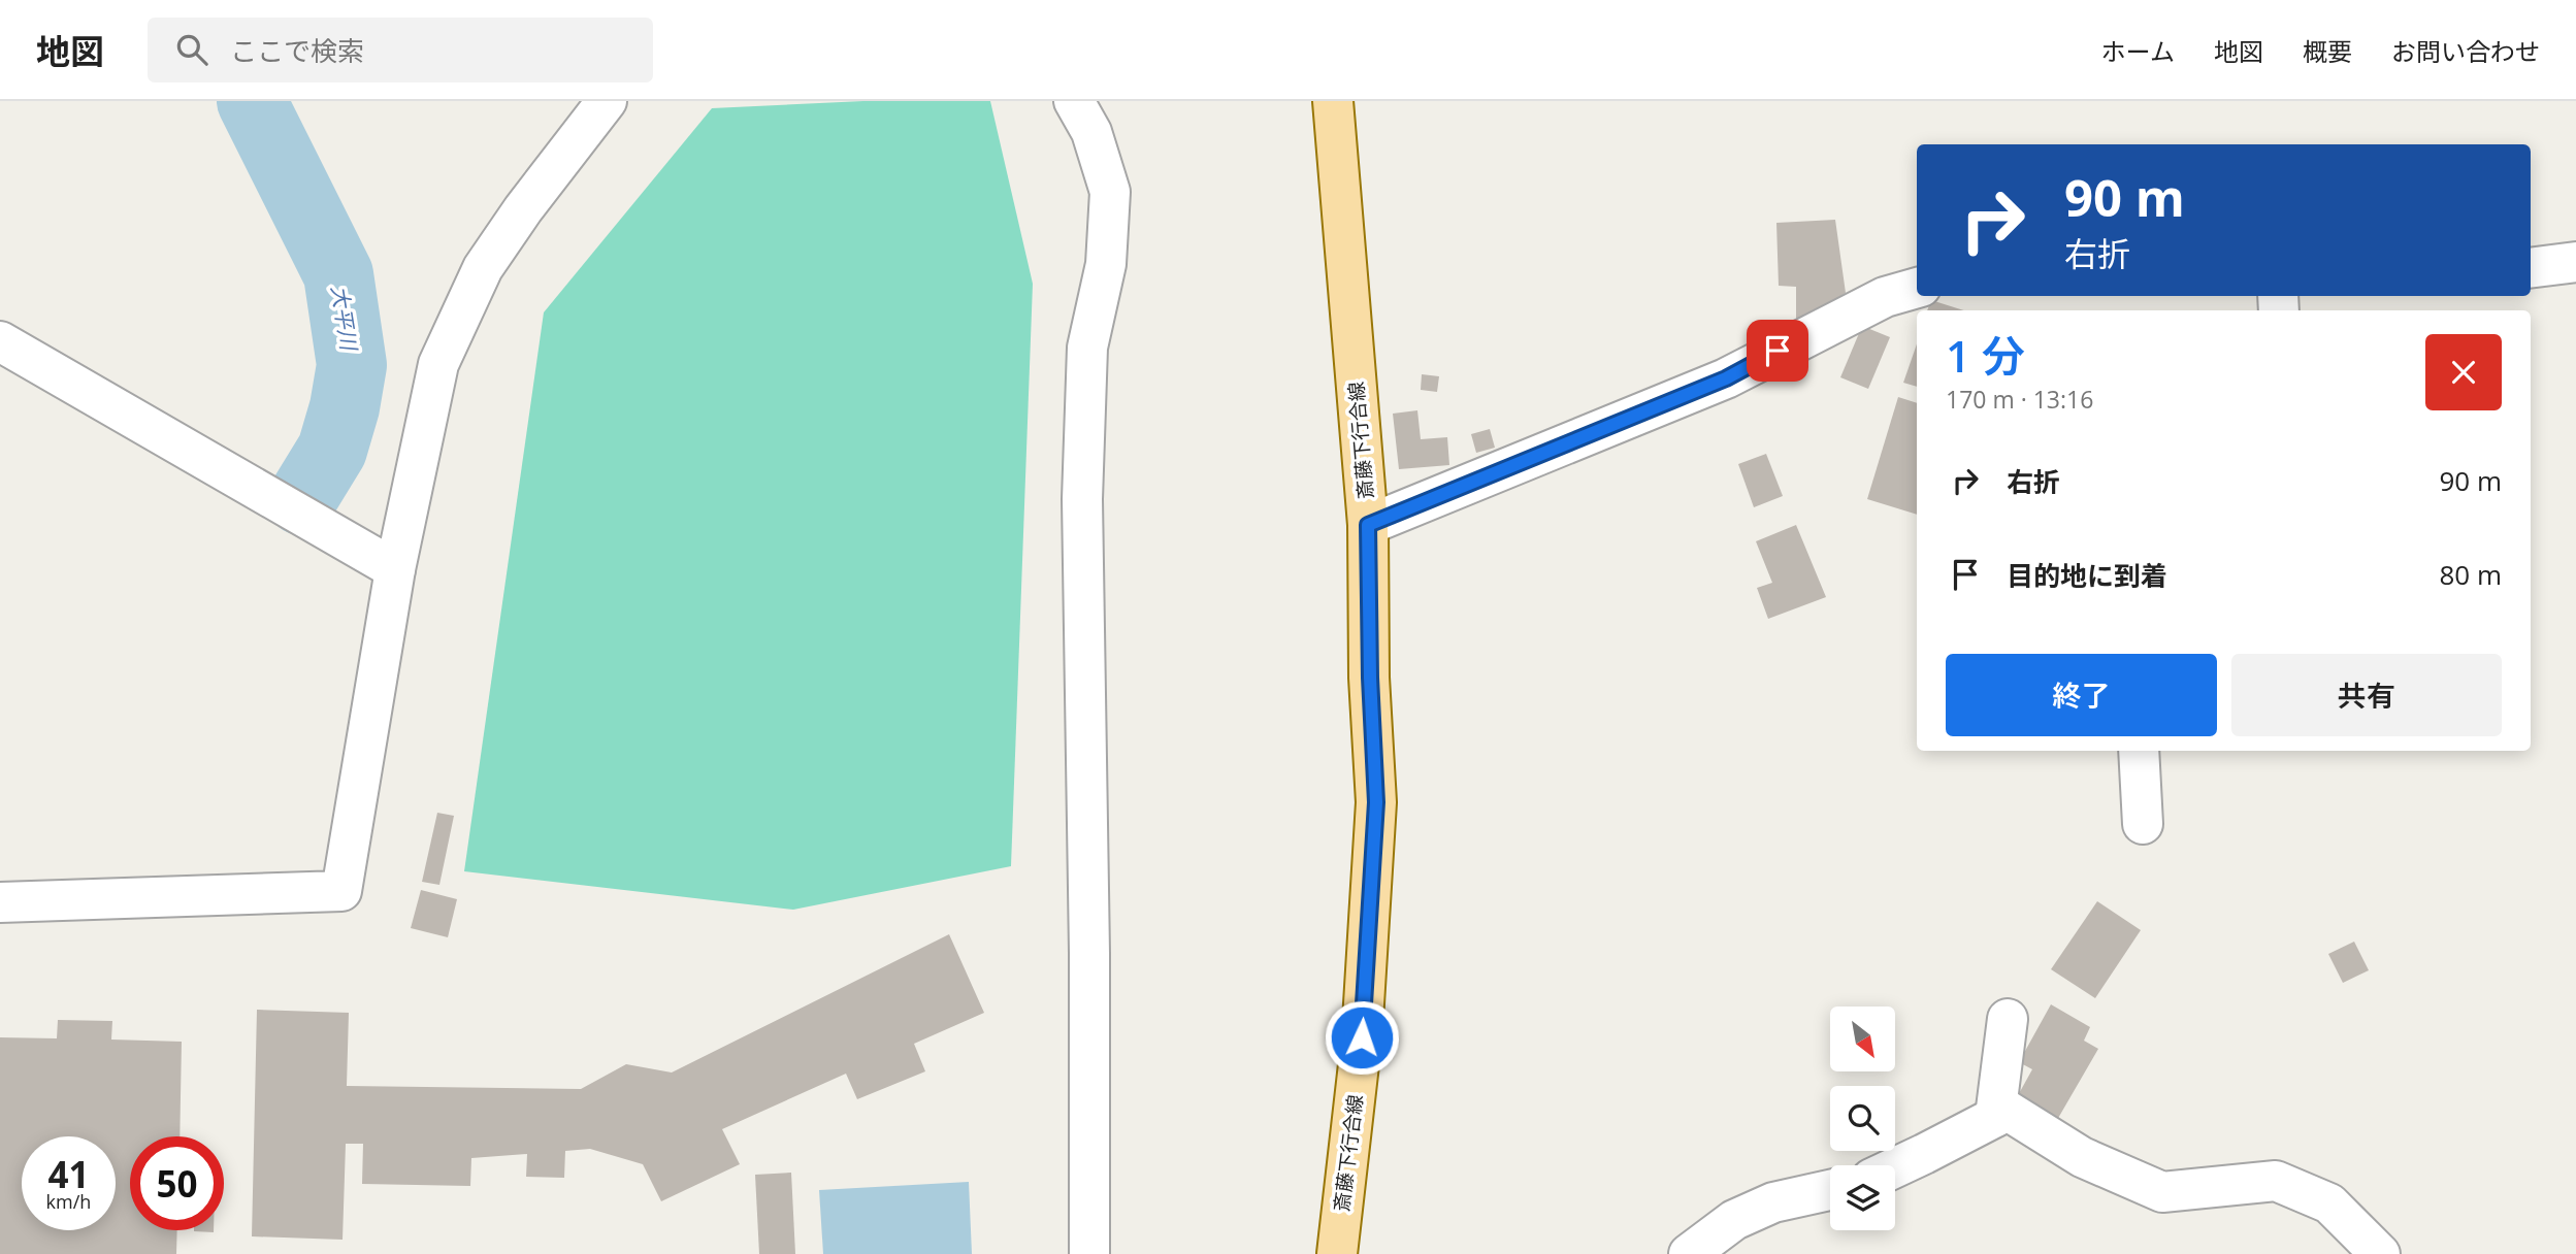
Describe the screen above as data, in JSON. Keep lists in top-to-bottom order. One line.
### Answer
{"streets":{"main road":["斎藤下行合線"]},"water":["大平川"],"north":"bottom right","page":{"header":"地図","search":"ここで検索","nav":["ホーム","地図","概要","お問い合わせ"],"turn":["90 m","右折"],"heading":["1 分","170 m · 13:16"],"list":[{"name":"右折","value":"90 m"},{"name":"目的地に到着","value":"80 m"}],"buttons":["終了","共有"],"speed":"41 km/h","limit":"50"}}
